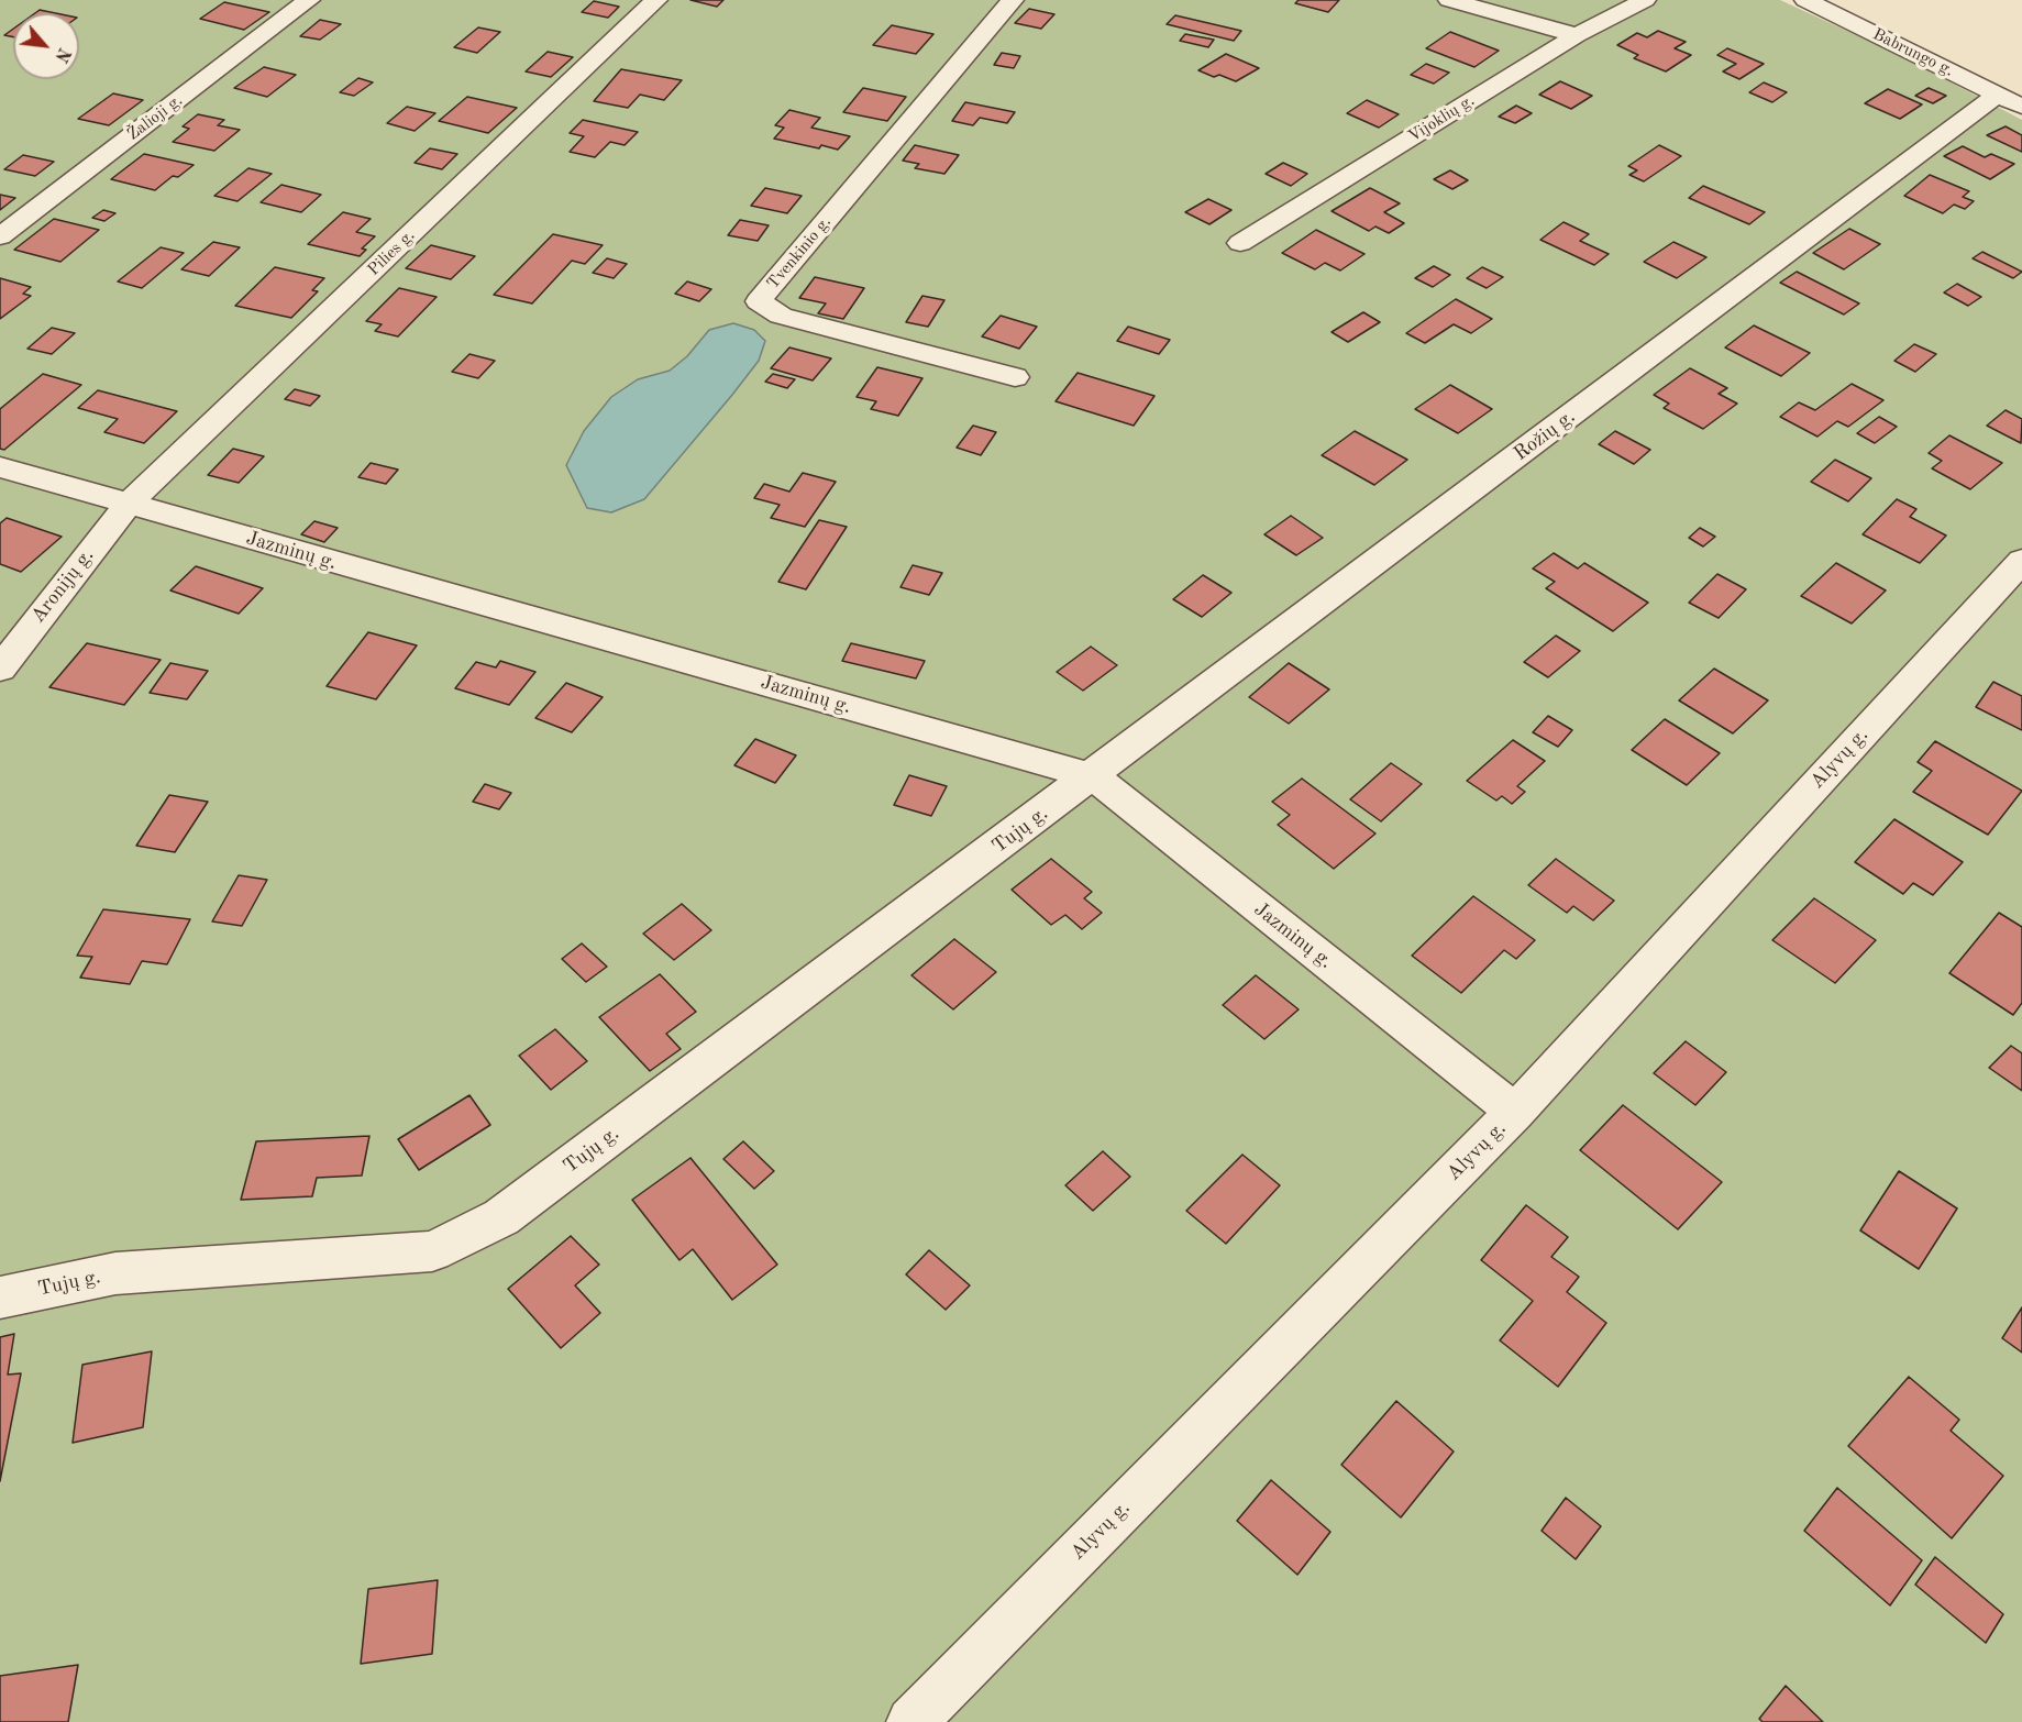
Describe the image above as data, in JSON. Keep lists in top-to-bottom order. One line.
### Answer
{"streets":{"street":["Babrungo g.","Žalioji g.","Vijoklių g.","Pilies g.","Tvenkinio g.","Rožių g.","Jazminų g.","Aronijų g.","Alyvų g.","Tujų g."]},"crossings":[["Babrungo g.","Rožių g."],["Pilies g.","Jazminų g."],["Pilies g.","Aronijų g."],["Rožių g.","Jazminų g."],["Rožių g.","Tujų g."],["Jazminų g.","Aronijų g."],["Jazminų g.","Alyvų g."],["Jazminų g.","Tujų g."]],"north":"bottom right"}
